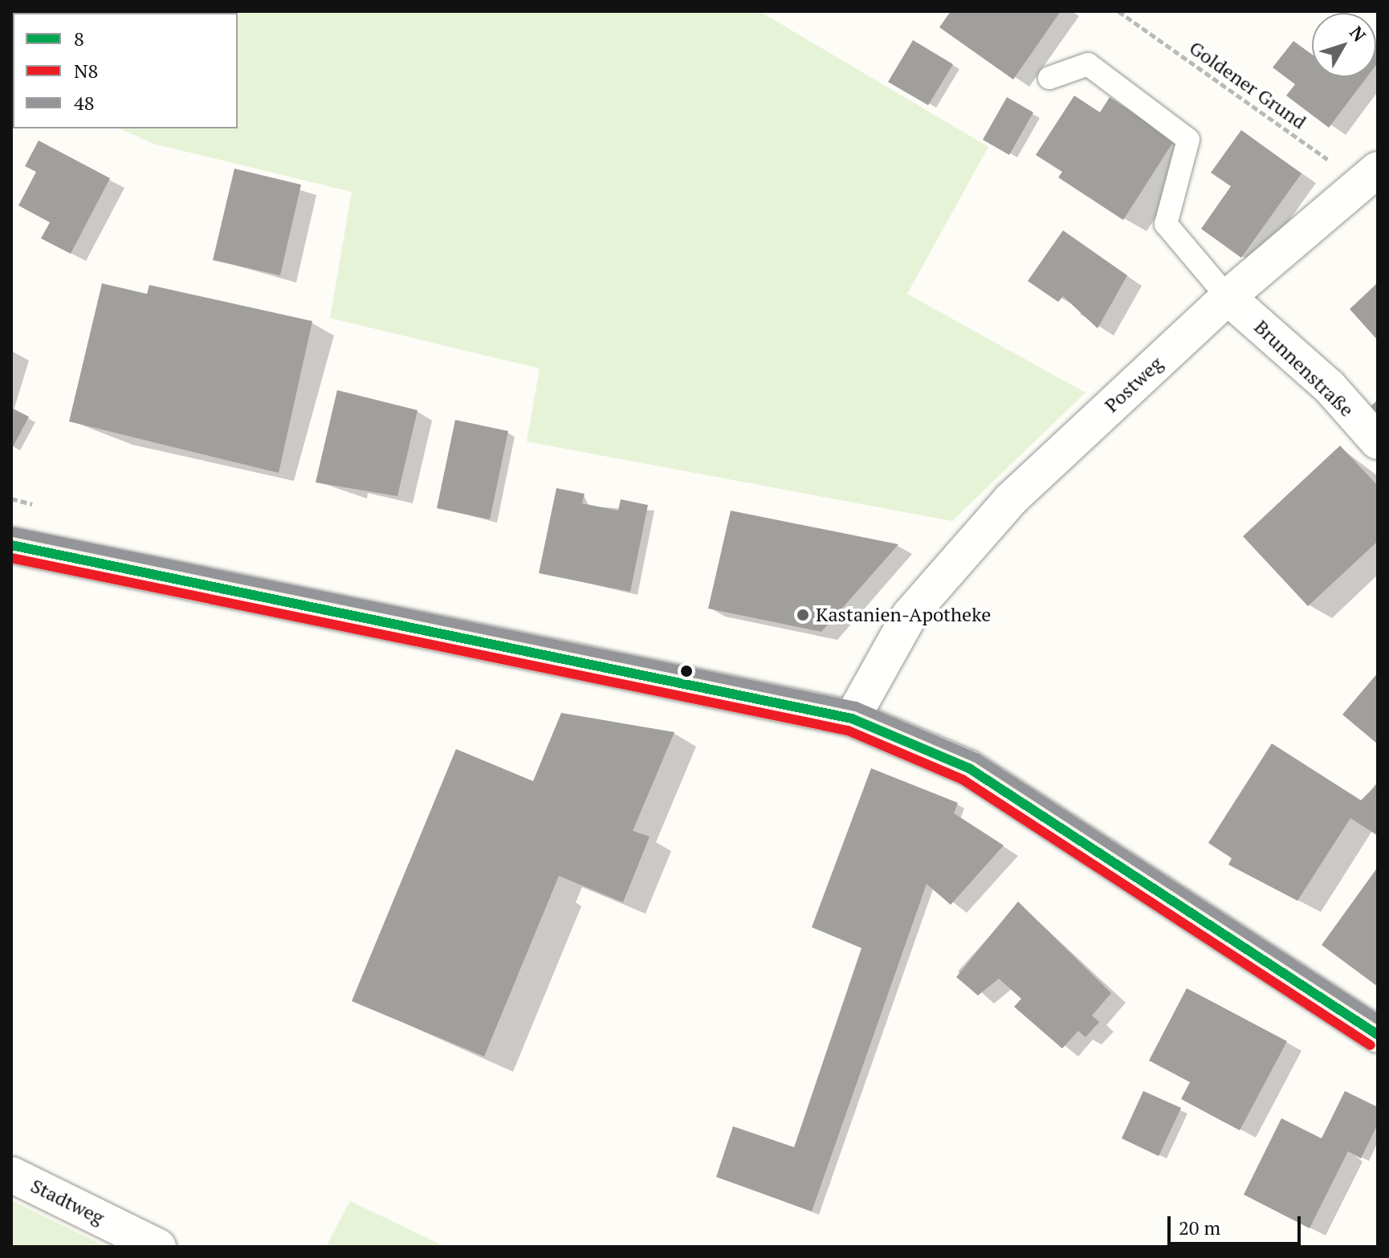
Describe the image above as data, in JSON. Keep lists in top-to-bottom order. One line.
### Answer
{"streets":{"street":["Brunnenstraße","Postweg","Stadtweg"],"path":["Goldener Grund"]},"crossings":[["Goldener Grund","Postweg"],["Brunnenstraße","Postweg"]],"places":["Kastanien-Apotheke"],"lines":["transit line 48","transit line 8","transit line N8"],"legend":["8","N8","48"],"scale_bar":"20 m","north":"top right"}
